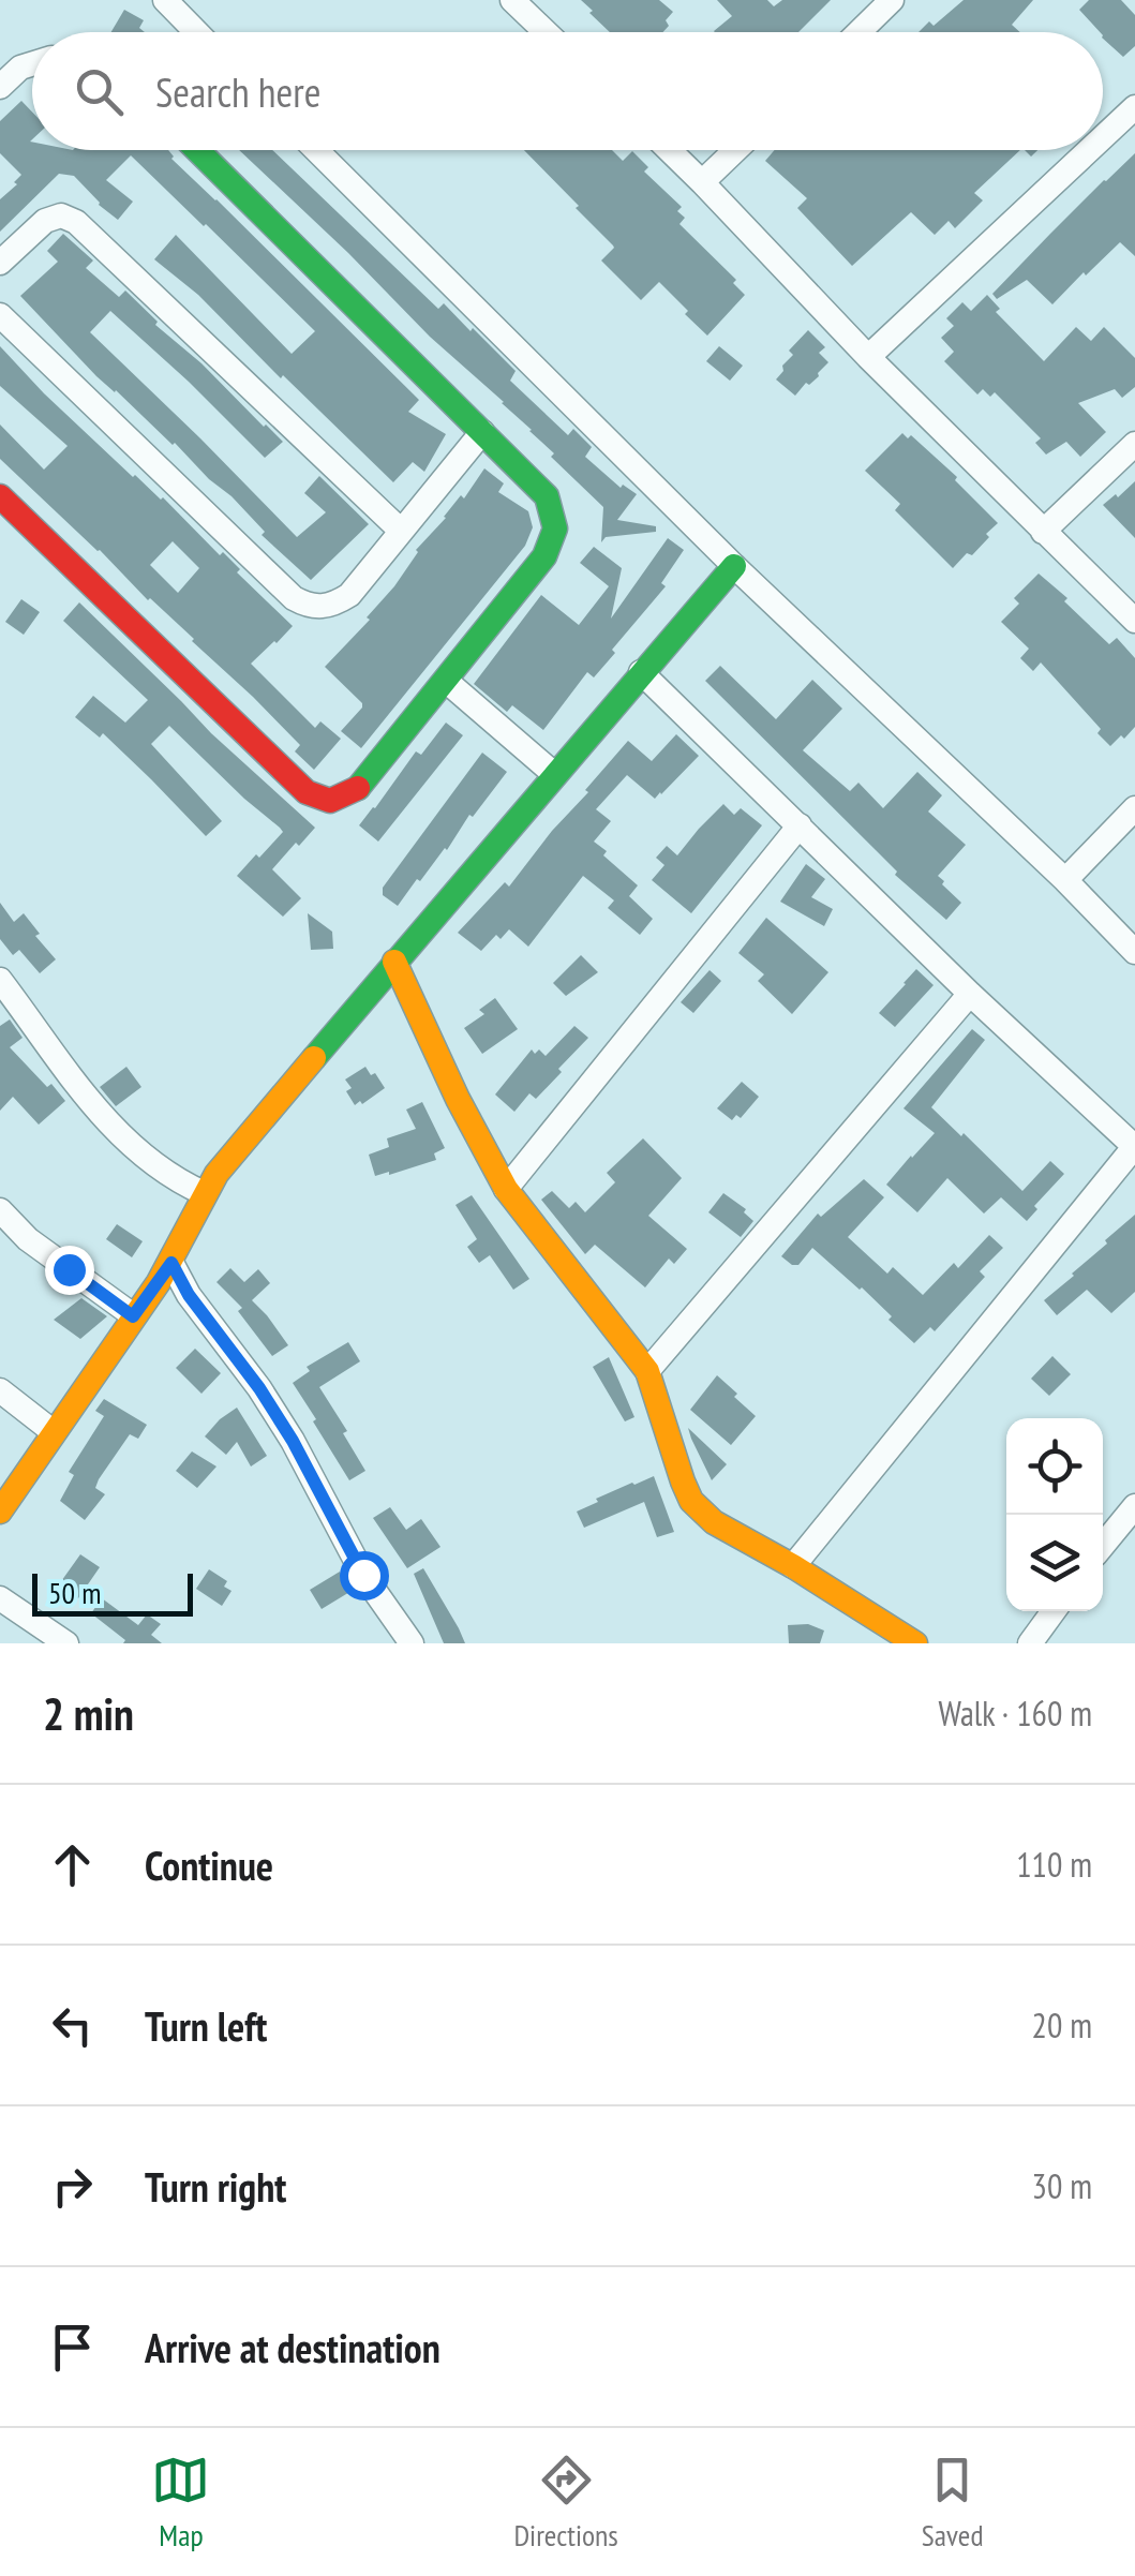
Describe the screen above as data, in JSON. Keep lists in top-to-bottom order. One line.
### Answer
{"scale_bar":"50 m","page":{"search":"Search here","scale":"50 m","heading":["2 min","Walk · 160 m"],"list":[["Continue","110 m"],["Turn left","20 m"],["Turn right","30 m"],"Arrive at destination"],"nav":["Map","Directions","Saved"]}}
